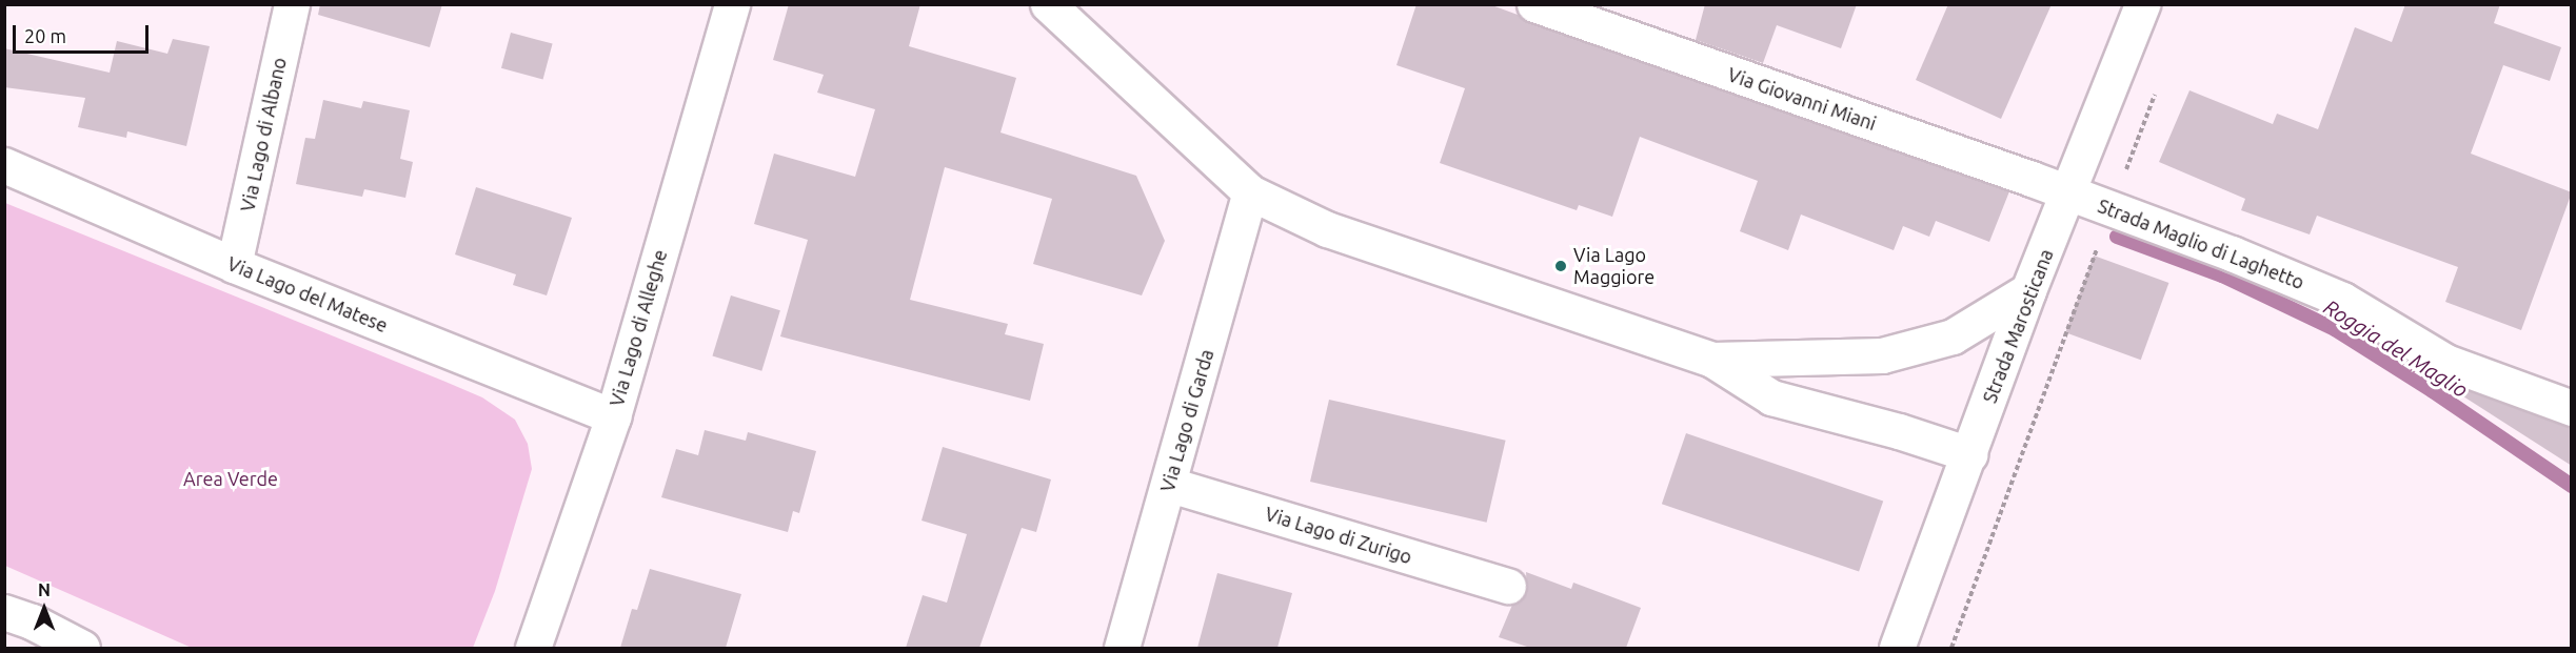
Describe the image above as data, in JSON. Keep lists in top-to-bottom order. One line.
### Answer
{"streets":{"street":["Via Giovanni Miani","Via Lago di Albano","Strada Maglio di Laghetto","Via Lago del Matese","Strada Marosticana","Via Lago di Alleghe","Via Lago di Garda","Via Lago di Zurigo"]},"crossings":[["Via Giovanni Miani","Strada Maglio di Laghetto"],["Via Giovanni Miani","Strada Marosticana"],["Via Lago di Albano","Via Lago del Matese"],["Strada Maglio di Laghetto","Strada Marosticana"],["Via Lago del Matese","Via Lago di Alleghe"],["Via Lago di Garda","Via Lago di Zurigo"]],"water":["Roggia del Maglio"],"parks":["Area Verde"],"places":["Via Lago Maggiore"],"scale_bar":"20 m","north":"top"}
